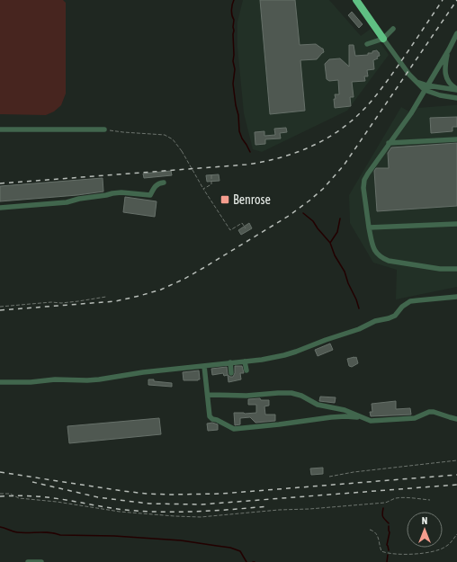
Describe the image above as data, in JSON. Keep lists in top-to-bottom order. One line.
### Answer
{"places":{"transit":["Benrose"]},"north":"top"}
